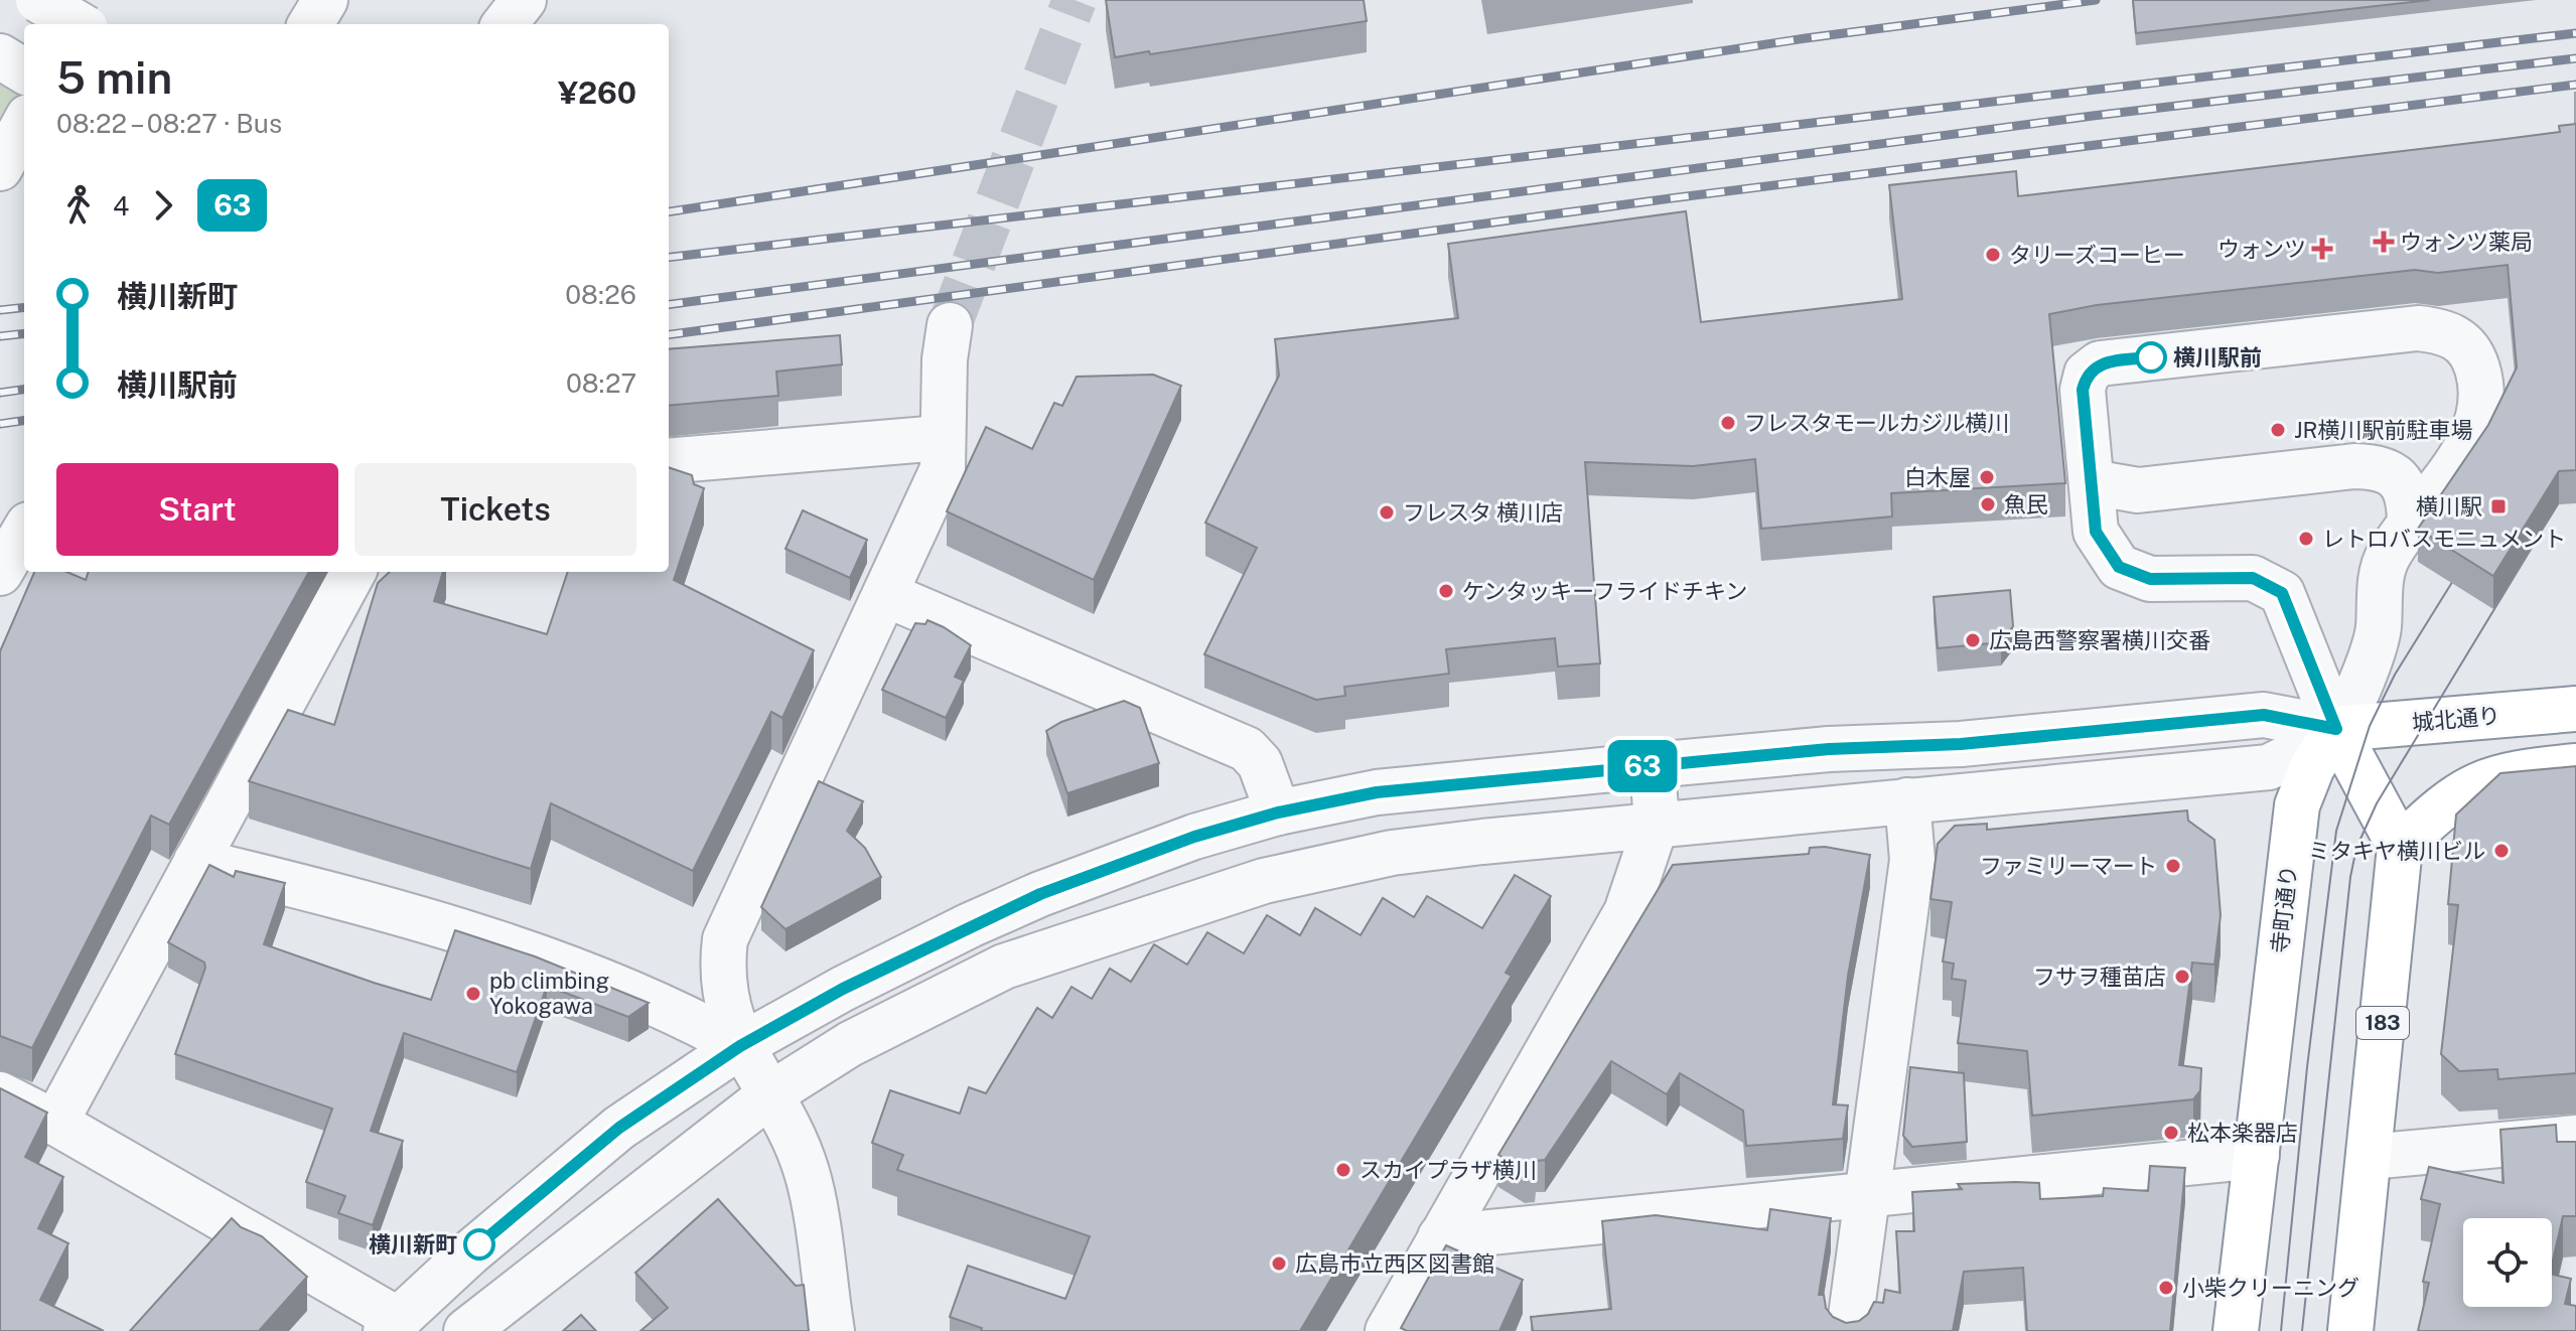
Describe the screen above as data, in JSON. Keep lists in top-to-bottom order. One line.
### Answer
{"streets":{"highway":["城北通り","寺町通り","183"]},"crossings":[["城北通り","寺町通り"]],"places":{"health":["ウォンツ薬局","ウォンツ"],"other":["タリーズコーヒー","横川駅前","フレスタモールカジル横川","JR横川駅前駐車場","白木屋","魚民","フレスタ 横川店","レトロバスモニュメント","ケンタッキーフライドチキン","広島西警察署横川交番","ミタキヤ横川ビル","ファミリーマート","フサヲ種苗店","pb climbing Yokogawa","松本楽器店","スカイプラザ横川","横川新町","広島市立西区図書館","小柴クリーニング"],"transit":["横川駅"]},"lines":["bus line 63"],"page":{"on_map":"63","heading":["5 min","08:22 – 08:27 · Bus","¥260"],"legs":["4","63"],"list":[{"name":"横川新町","value":"08:26"},{"name":"横川駅前","value":"08:27"}],"buttons":["Start","Tickets"]}}
